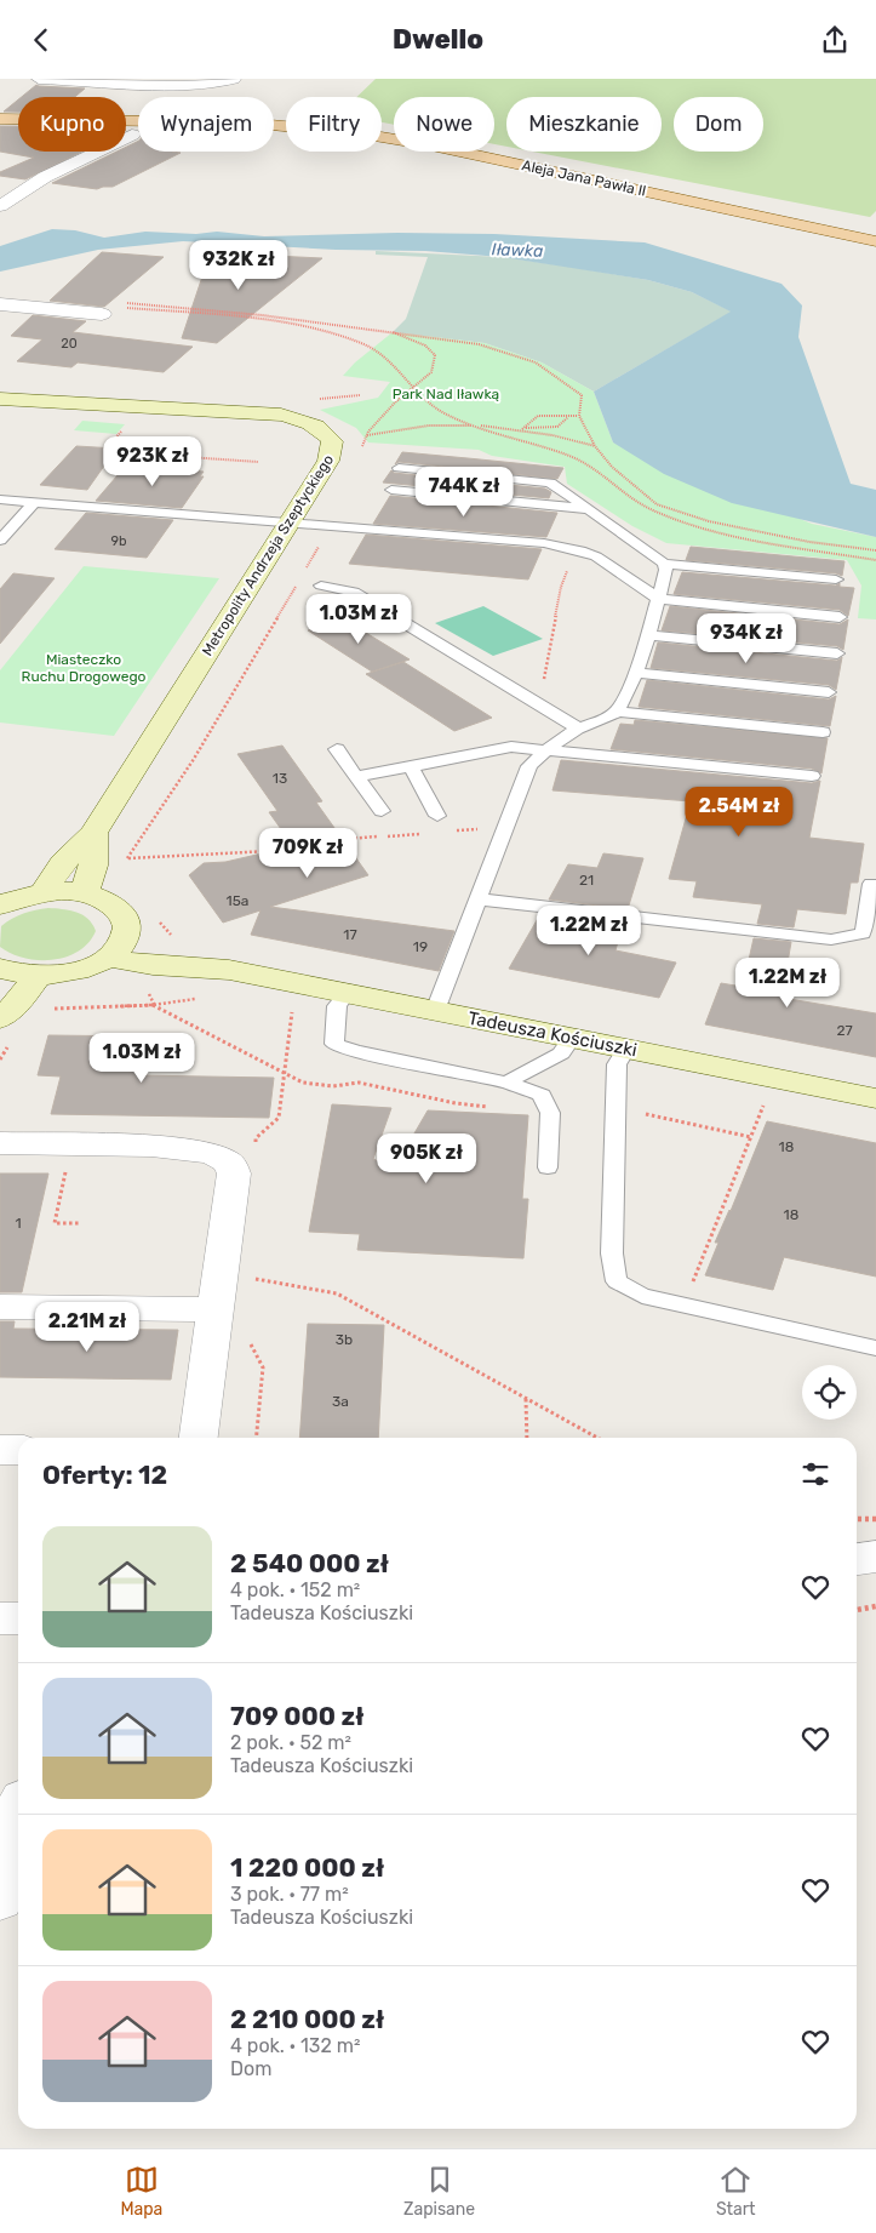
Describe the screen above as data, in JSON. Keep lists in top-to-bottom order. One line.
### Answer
{"streets":{"main road":["Aleja Jana Pawła II"],"street":["Metropolity Andrzeja Szeptyckiego","Tadeusza Kościuszki"]},"water":["Iławka"],"parks":["Park Nad Iławką","Miasteczko Ruchu Drogowego"],"house_numbers":["20","9b","13","21","15a","17","19","27","18","18","1","3b","3a"],"page":{"header":"Dwello","chip":["Kupno","Wynajem","Filtry","Nowe","Mieszkanie","Dom"],"price":["932K zł","923K zł","744K zł","1.03M zł","934K zł","2.54M zł","709K zł","1.22M zł","1.22M zł","1.03M zł","905K zł","2.21M zł"],"heading":"Oferty: 12","list":[{"name":"2 540 000 zł","note":"4 pok. · 152 m² · Tadeusza Kościuszki"},{"name":"709 000 zł","note":"2 pok. · 52 m² · Tadeusza Kościuszki"},{"name":"1 220 000 zł","note":"3 pok. · 77 m² · Tadeusza Kościuszki"},{"name":"2 210 000 zł","note":"4 pok. · 132 m² · Dom"}],"tabs":["Mapa","Zapisane","Start"]}}
